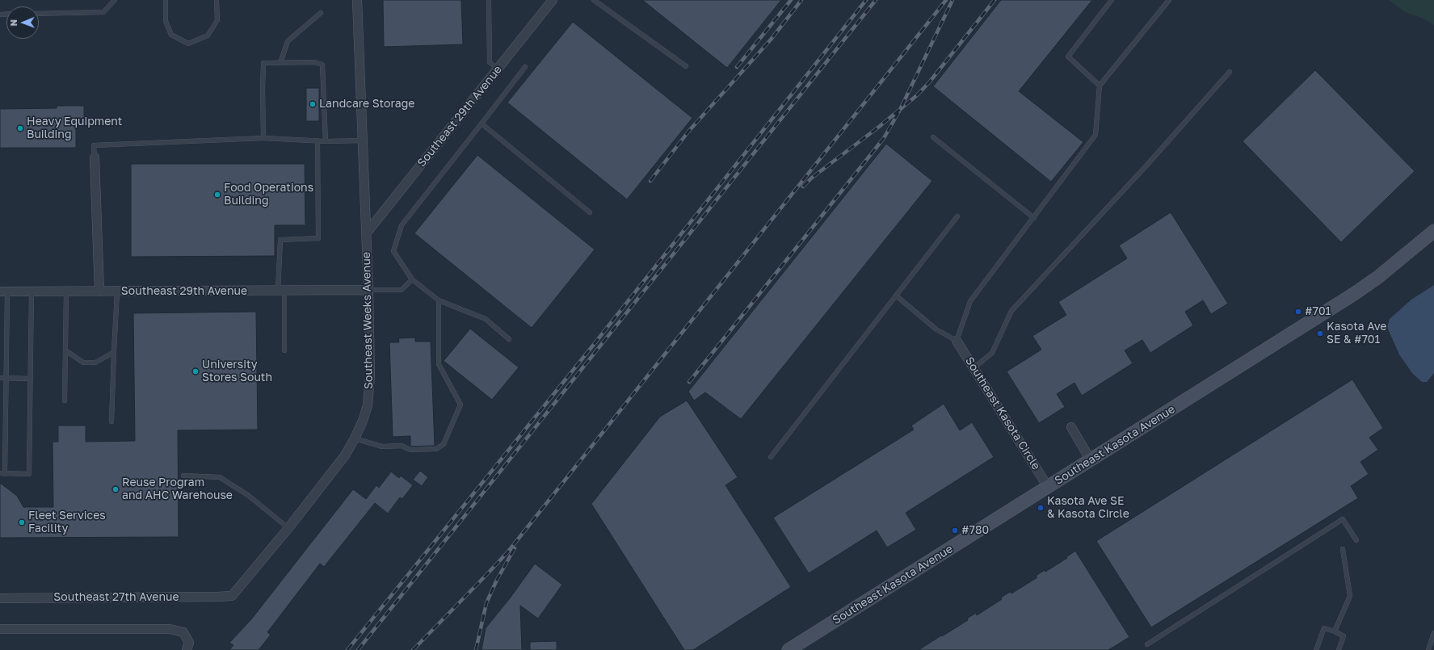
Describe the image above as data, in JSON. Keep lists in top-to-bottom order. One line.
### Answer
{"streets":{"street":["Southeast 29th Avenue","Southeast Weeks Avenue","Southeast Kasota Circle","Southeast Kasota Avenue","Southeast 27th Avenue"]},"crossings":[["Southeast 29th Avenue","Southeast Weeks Avenue"],["Southeast Weeks Avenue","Southeast 27th Avenue"],["Southeast Kasota Circle","Southeast Kasota Avenue"]],"places":["Landcare Storage","Heavy Equipment Building","Food Operations Building","#701","Kasota Ave SE & #701","University Stores South","Reuse Program and AHC Warehouse","Kasota Ave SE & Kasota Circle","Fleet Services Facility","#780"],"north":"left"}
